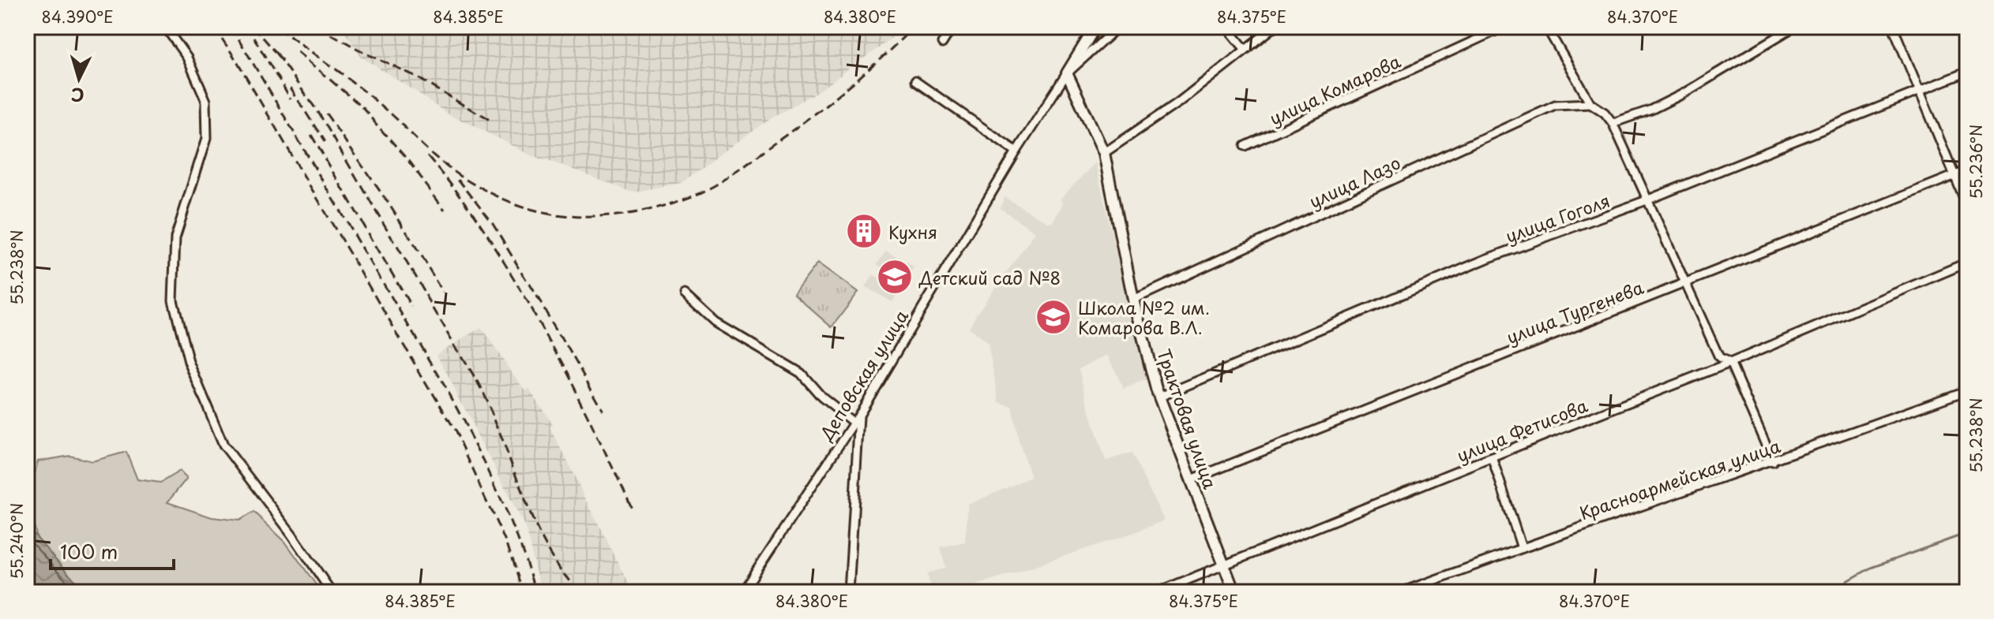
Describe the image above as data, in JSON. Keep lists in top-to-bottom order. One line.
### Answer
{"streets":{"street":["улица Комарова","улица Лазо","улица Гоголя","улица Тургенева","Деповская улица","Трактовая улица","улица Фетисова","Красноармейская улица"]},"crossings":[["улица Лазо","Трактовая улица"],["улица Гоголя","Трактовая улица"],["улица Тургенева","Трактовая улица"],["Деповская улица","Трактовая улица"],["Трактовая улица","улица Фетисова"]],"places":{"building":["Кухня"],"school or university":["Детский сад №8","Школа №2 им. Комарова В.Л."]},"scale_bar":"100 m","north":"bottom","coordinates":["84.390°E","84.385°E","84.380°E","84.375°E","84.370°E","55.236°N","55.238°N","55.240°N"]}
